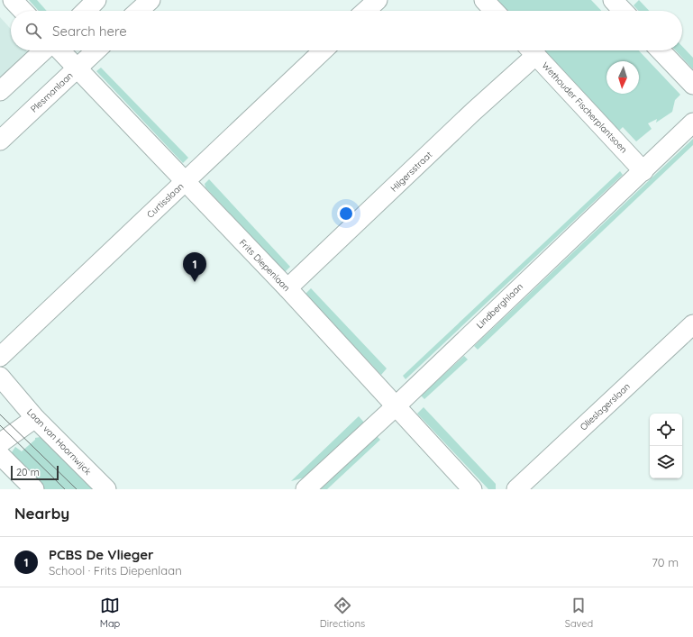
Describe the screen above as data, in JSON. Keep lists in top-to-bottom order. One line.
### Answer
{"streets":{"street":["Plesmanlaan","Wethouder Fischerplantsoen","Hilgersstraat","Curtisslaan","Frits Diepenlaan","Lindberghlaan","Olieslagerslaan","Laan van Hoornwijck"]},"crossings":[["Plesmanlaan","Frits Diepenlaan"],["Wethouder Fischerplantsoen","Lindberghlaan"],["Hilgersstraat","Frits Diepenlaan"],["Curtisslaan","Frits Diepenlaan"],["Frits Diepenlaan","Lindberghlaan"]],"scale_bar":"20 m","north":"bottom","page":{"search":"Search here","pins":"1","scale":"20 m","heading":"Nearby","list":[{"mark":"1","name":"PCBS De Vlieger","note":"School · Frits Diepenlaan","value":"70 m"}],"nav":["Map","Directions","Saved"]}}
